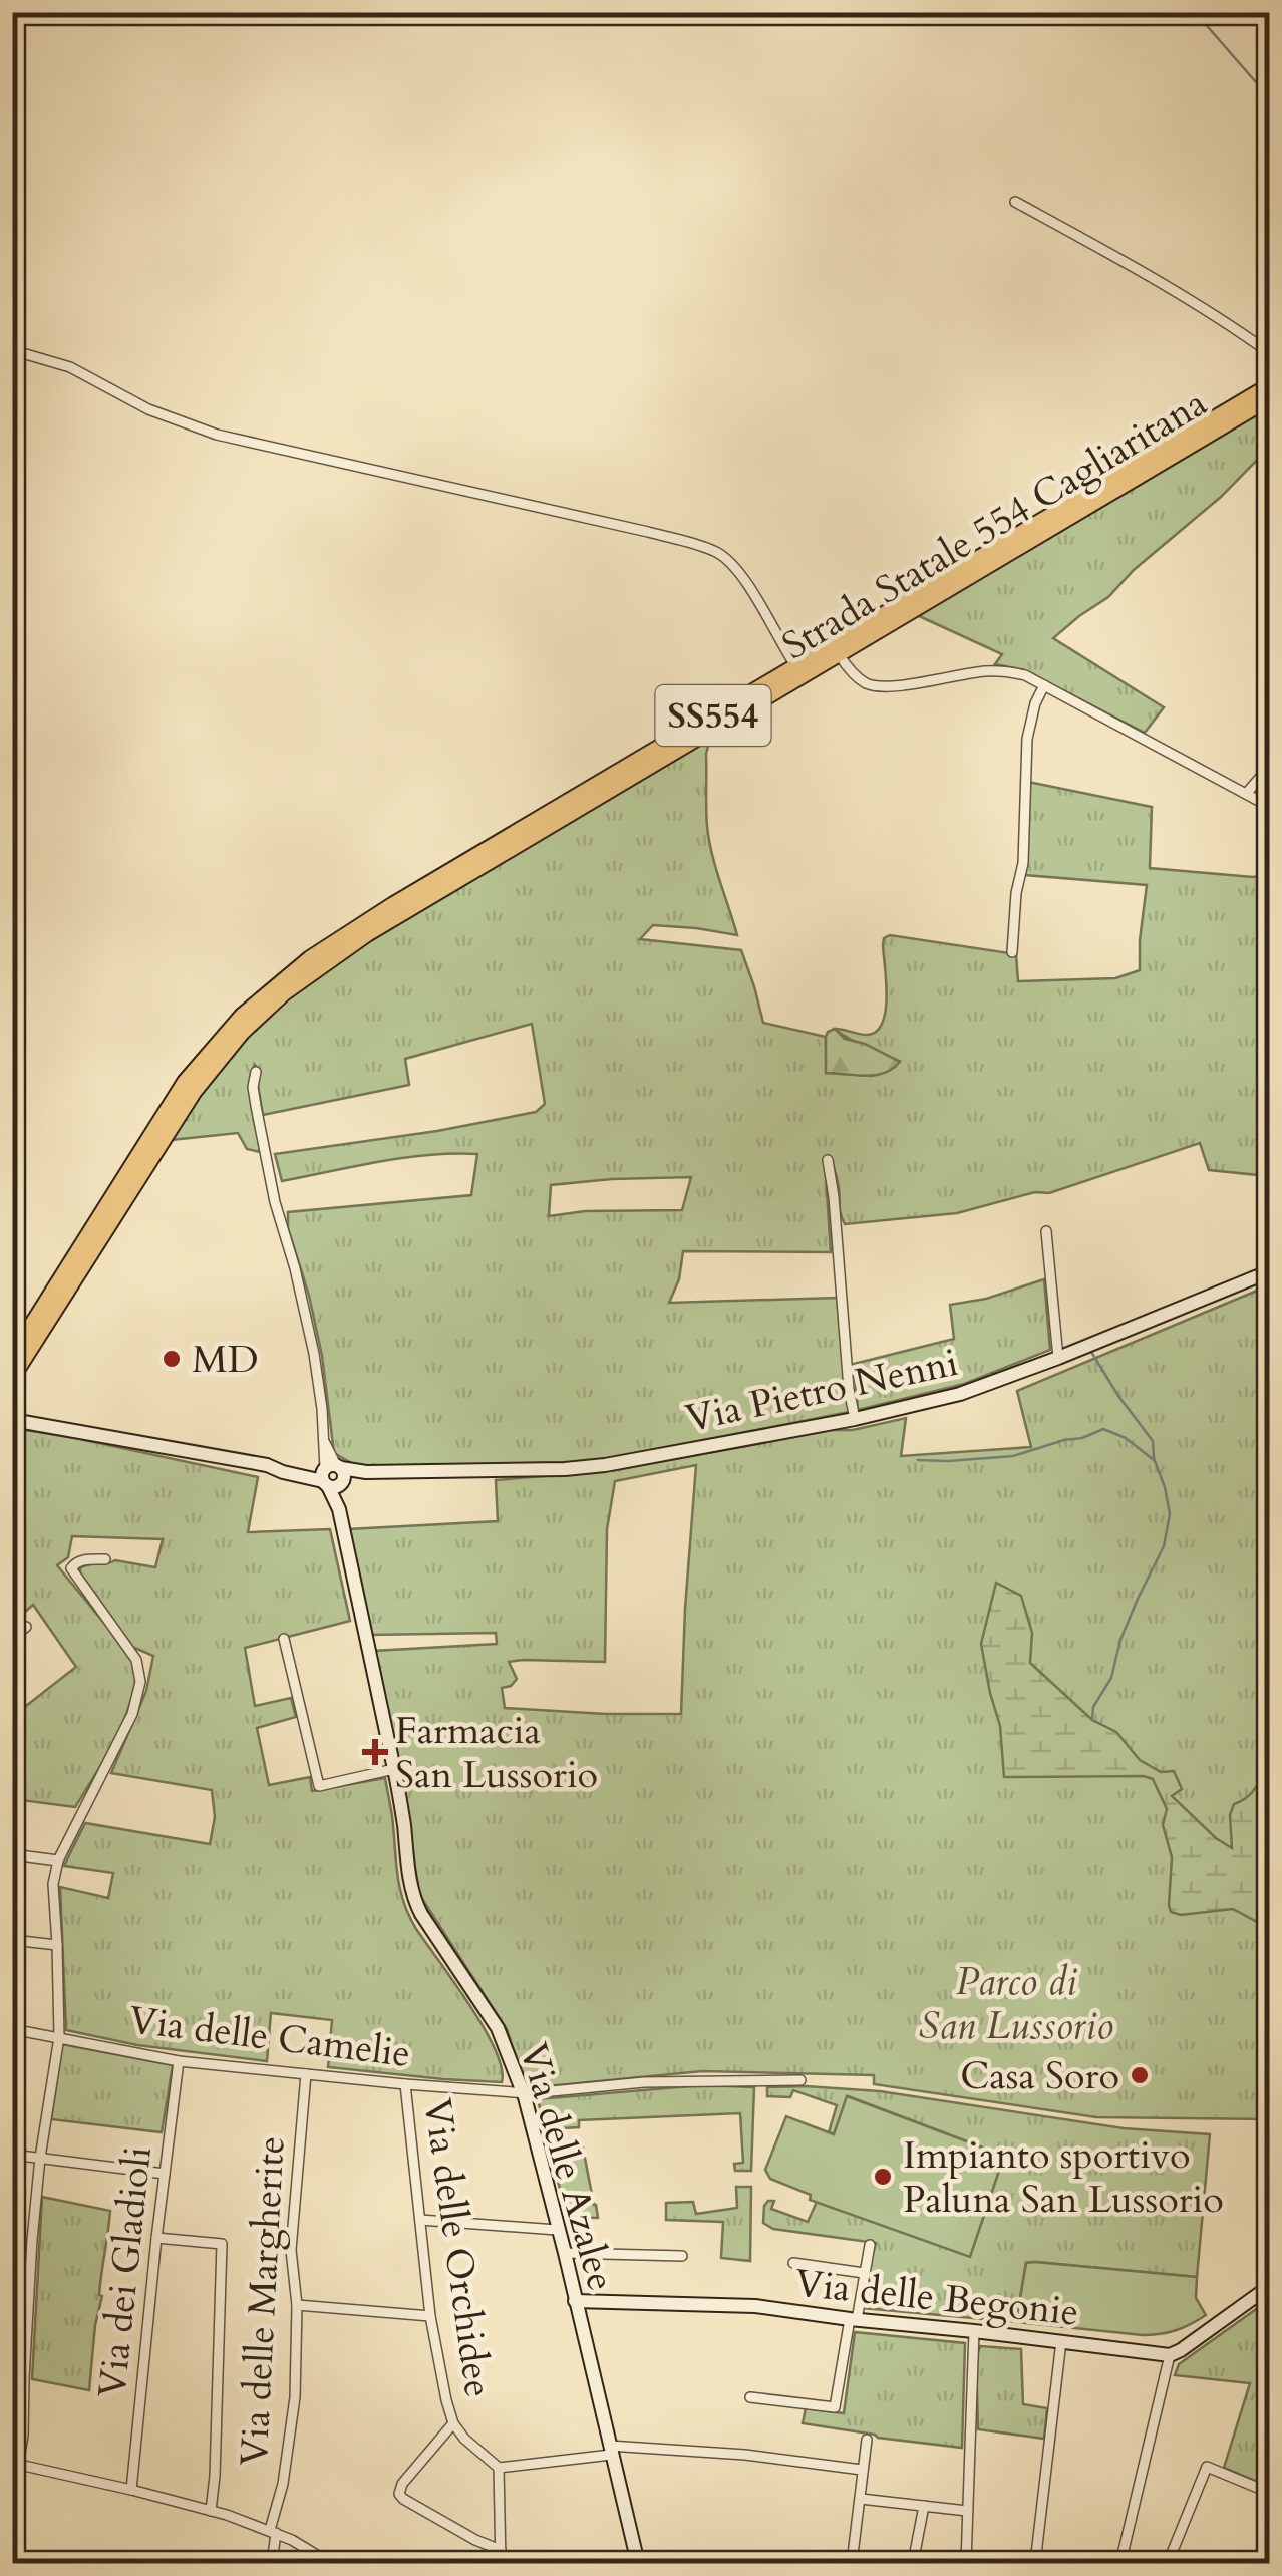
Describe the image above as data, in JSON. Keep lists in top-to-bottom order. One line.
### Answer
{"streets":{"main road":["Strada Statale 554 Cagliaritana","SS554"],"street":["Via Pietro Nenni","Via delle Camelie","Via delle Azalee","Via delle Orchidee","Via dei Gladioli","Via delle Begonie","Via delle Margherite"]},"crossings":[["Via Pietro Nenni","Via delle Azalee"],["Via delle Camelie","Via delle Azalee"],["Via delle Camelie","Via delle Orchidee"],["Via delle Camelie","Via dei Gladioli"],["Via delle Camelie","Via delle Margherite"],["Via delle Azalee","Via delle Begonie"]],"parks":["Parco di San Lussorio"],"places":{"other":["MD","Casa Soro","Impianto sportivo Paluna San Lussorio"],"health":["Farmacia San Lussorio"]}}
